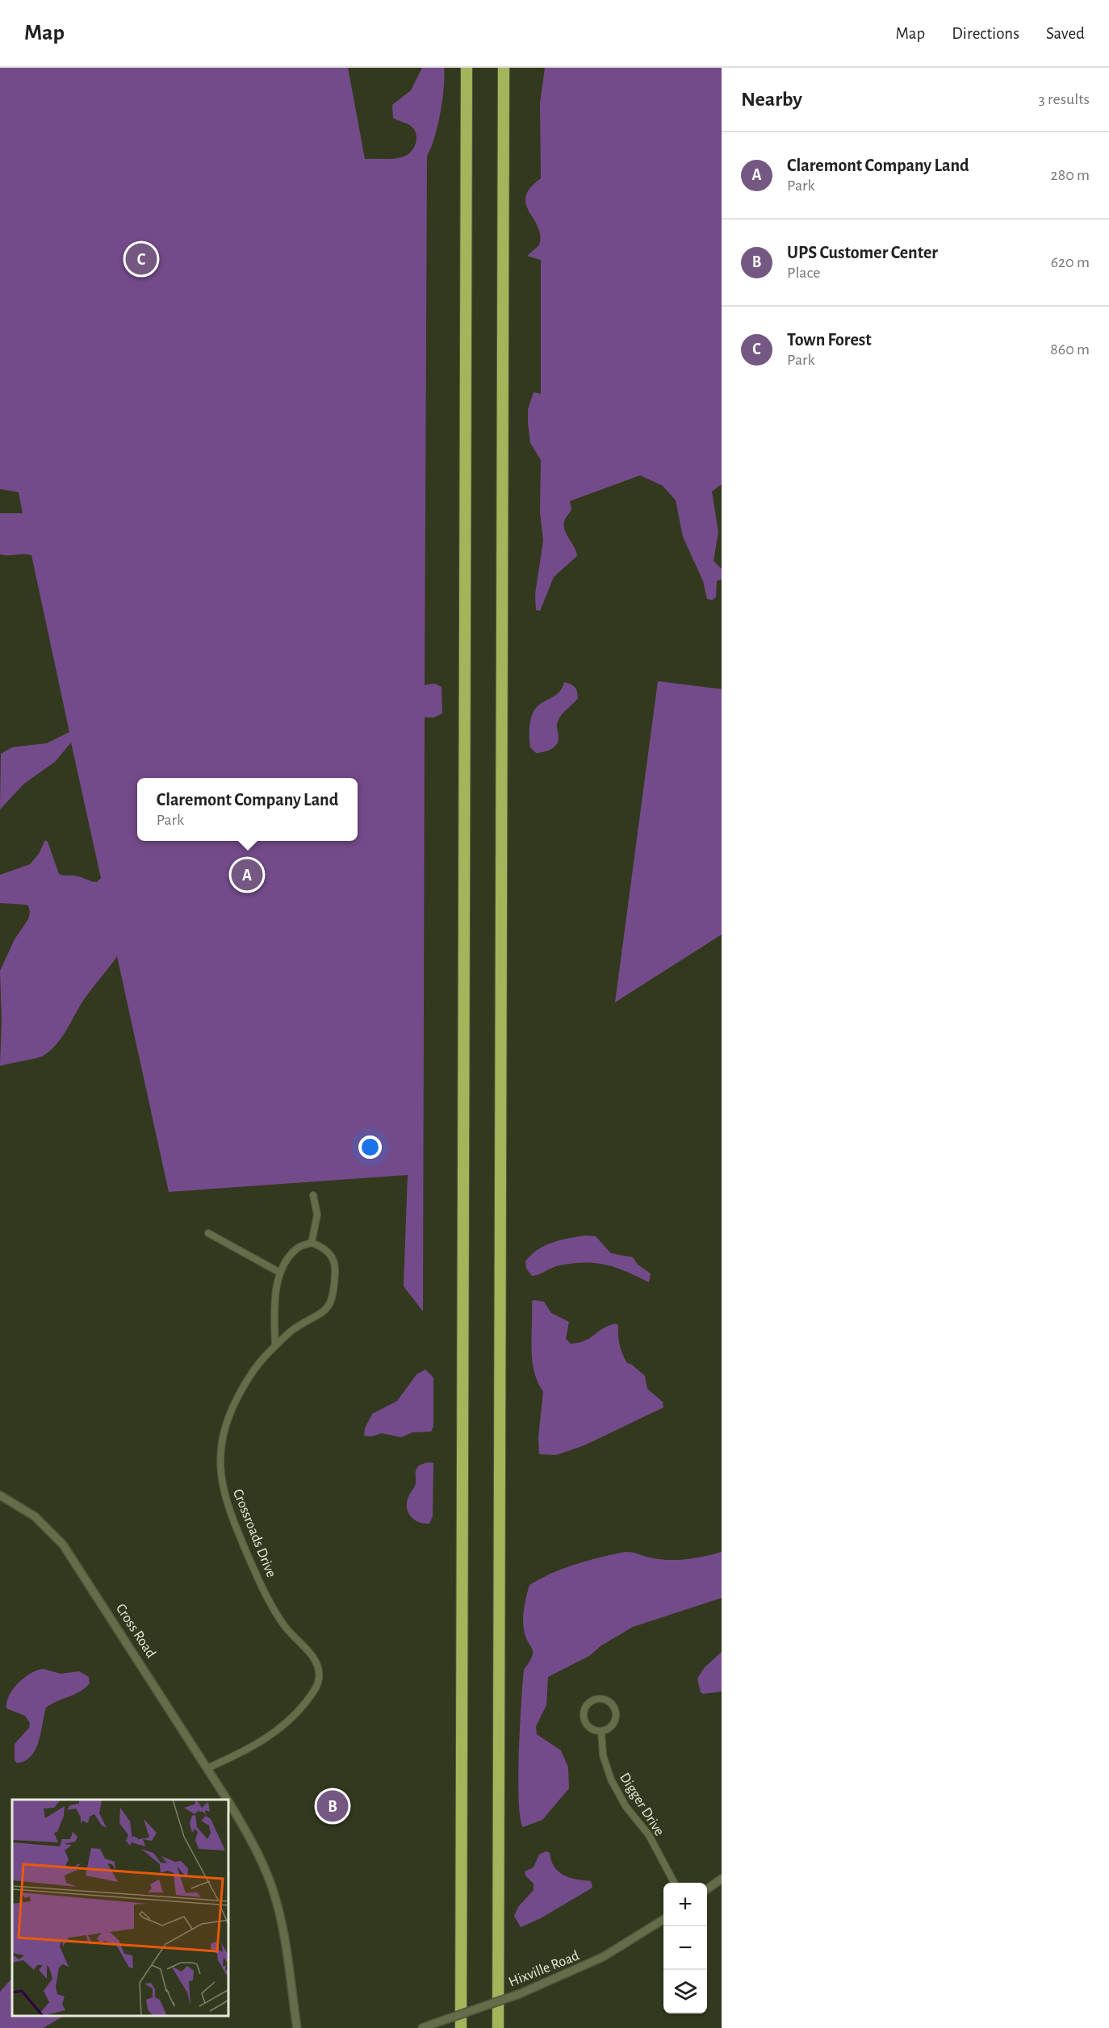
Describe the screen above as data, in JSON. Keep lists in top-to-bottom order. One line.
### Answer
{"streets":{"street":["Crossroads Drive","Cross Road","Digger Drive","Hixville Road"]},"crossings":[["Crossroads Drive","Cross Road"]],"page":{"header":"Map","nav":["Map","Directions","Saved"],"heading":["Nearby","3 results"],"list":[{"mark":"A","name":"Claremont Company Land","note":"Park","value":"280 m"},{"mark":"B","name":"UPS Customer Center","note":"Place","value":"620 m"},{"mark":"C","name":"Town Forest","note":"Park","value":"860 m"}],"pins":["C","A","B"],"popup":["Claremont Company Land","Park"],"map_buttons":["+","−"]}}
